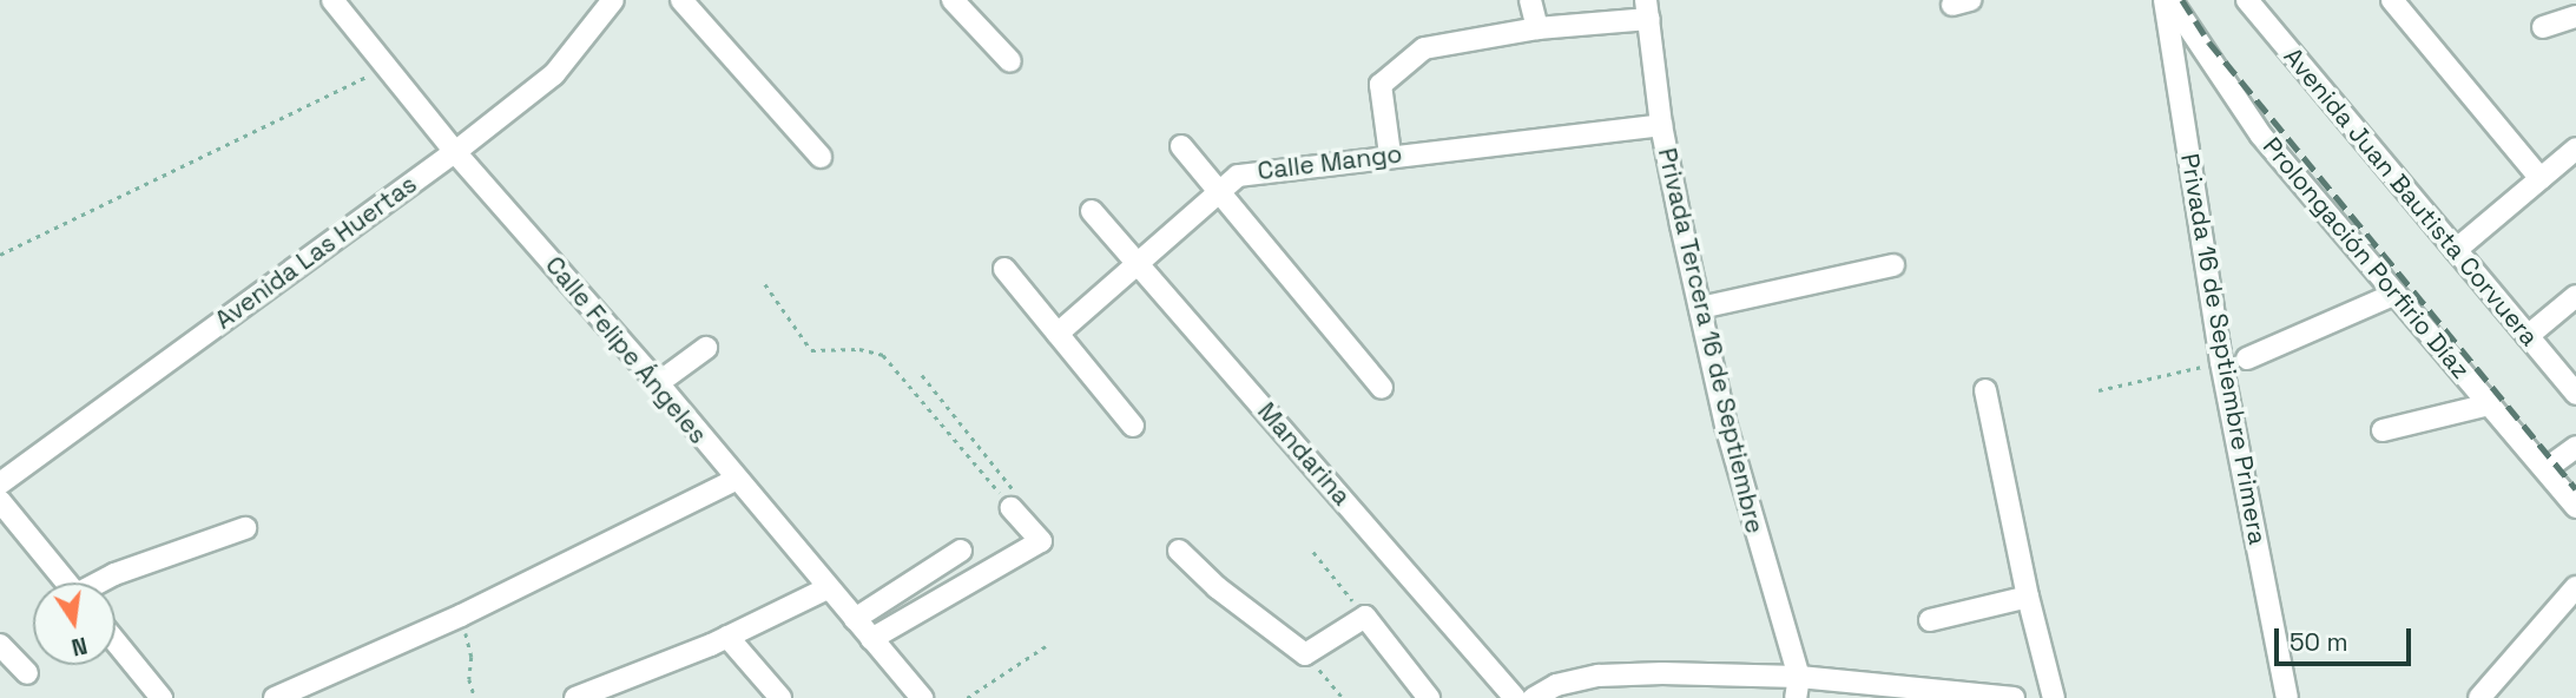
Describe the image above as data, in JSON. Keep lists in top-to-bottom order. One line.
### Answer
{"streets":{"street":["Calle Mango","Avenida Juan Bautista Corvuera","Avenida Las Huertas","Prolongación Porfirio Díaz","Privada Tercera 16 de Septiembre","Privada 16 de Septiembre Primera","Calle Felipe Ángeles","Mandarina"]},"crossings":[["Calle Mango","Privada Tercera 16 de Septiembre"],["Calle Mango","Mandarina"],["Avenida Las Huertas","Calle Felipe Ángeles"]],"scale_bar":"50 m","north":"bottom"}
